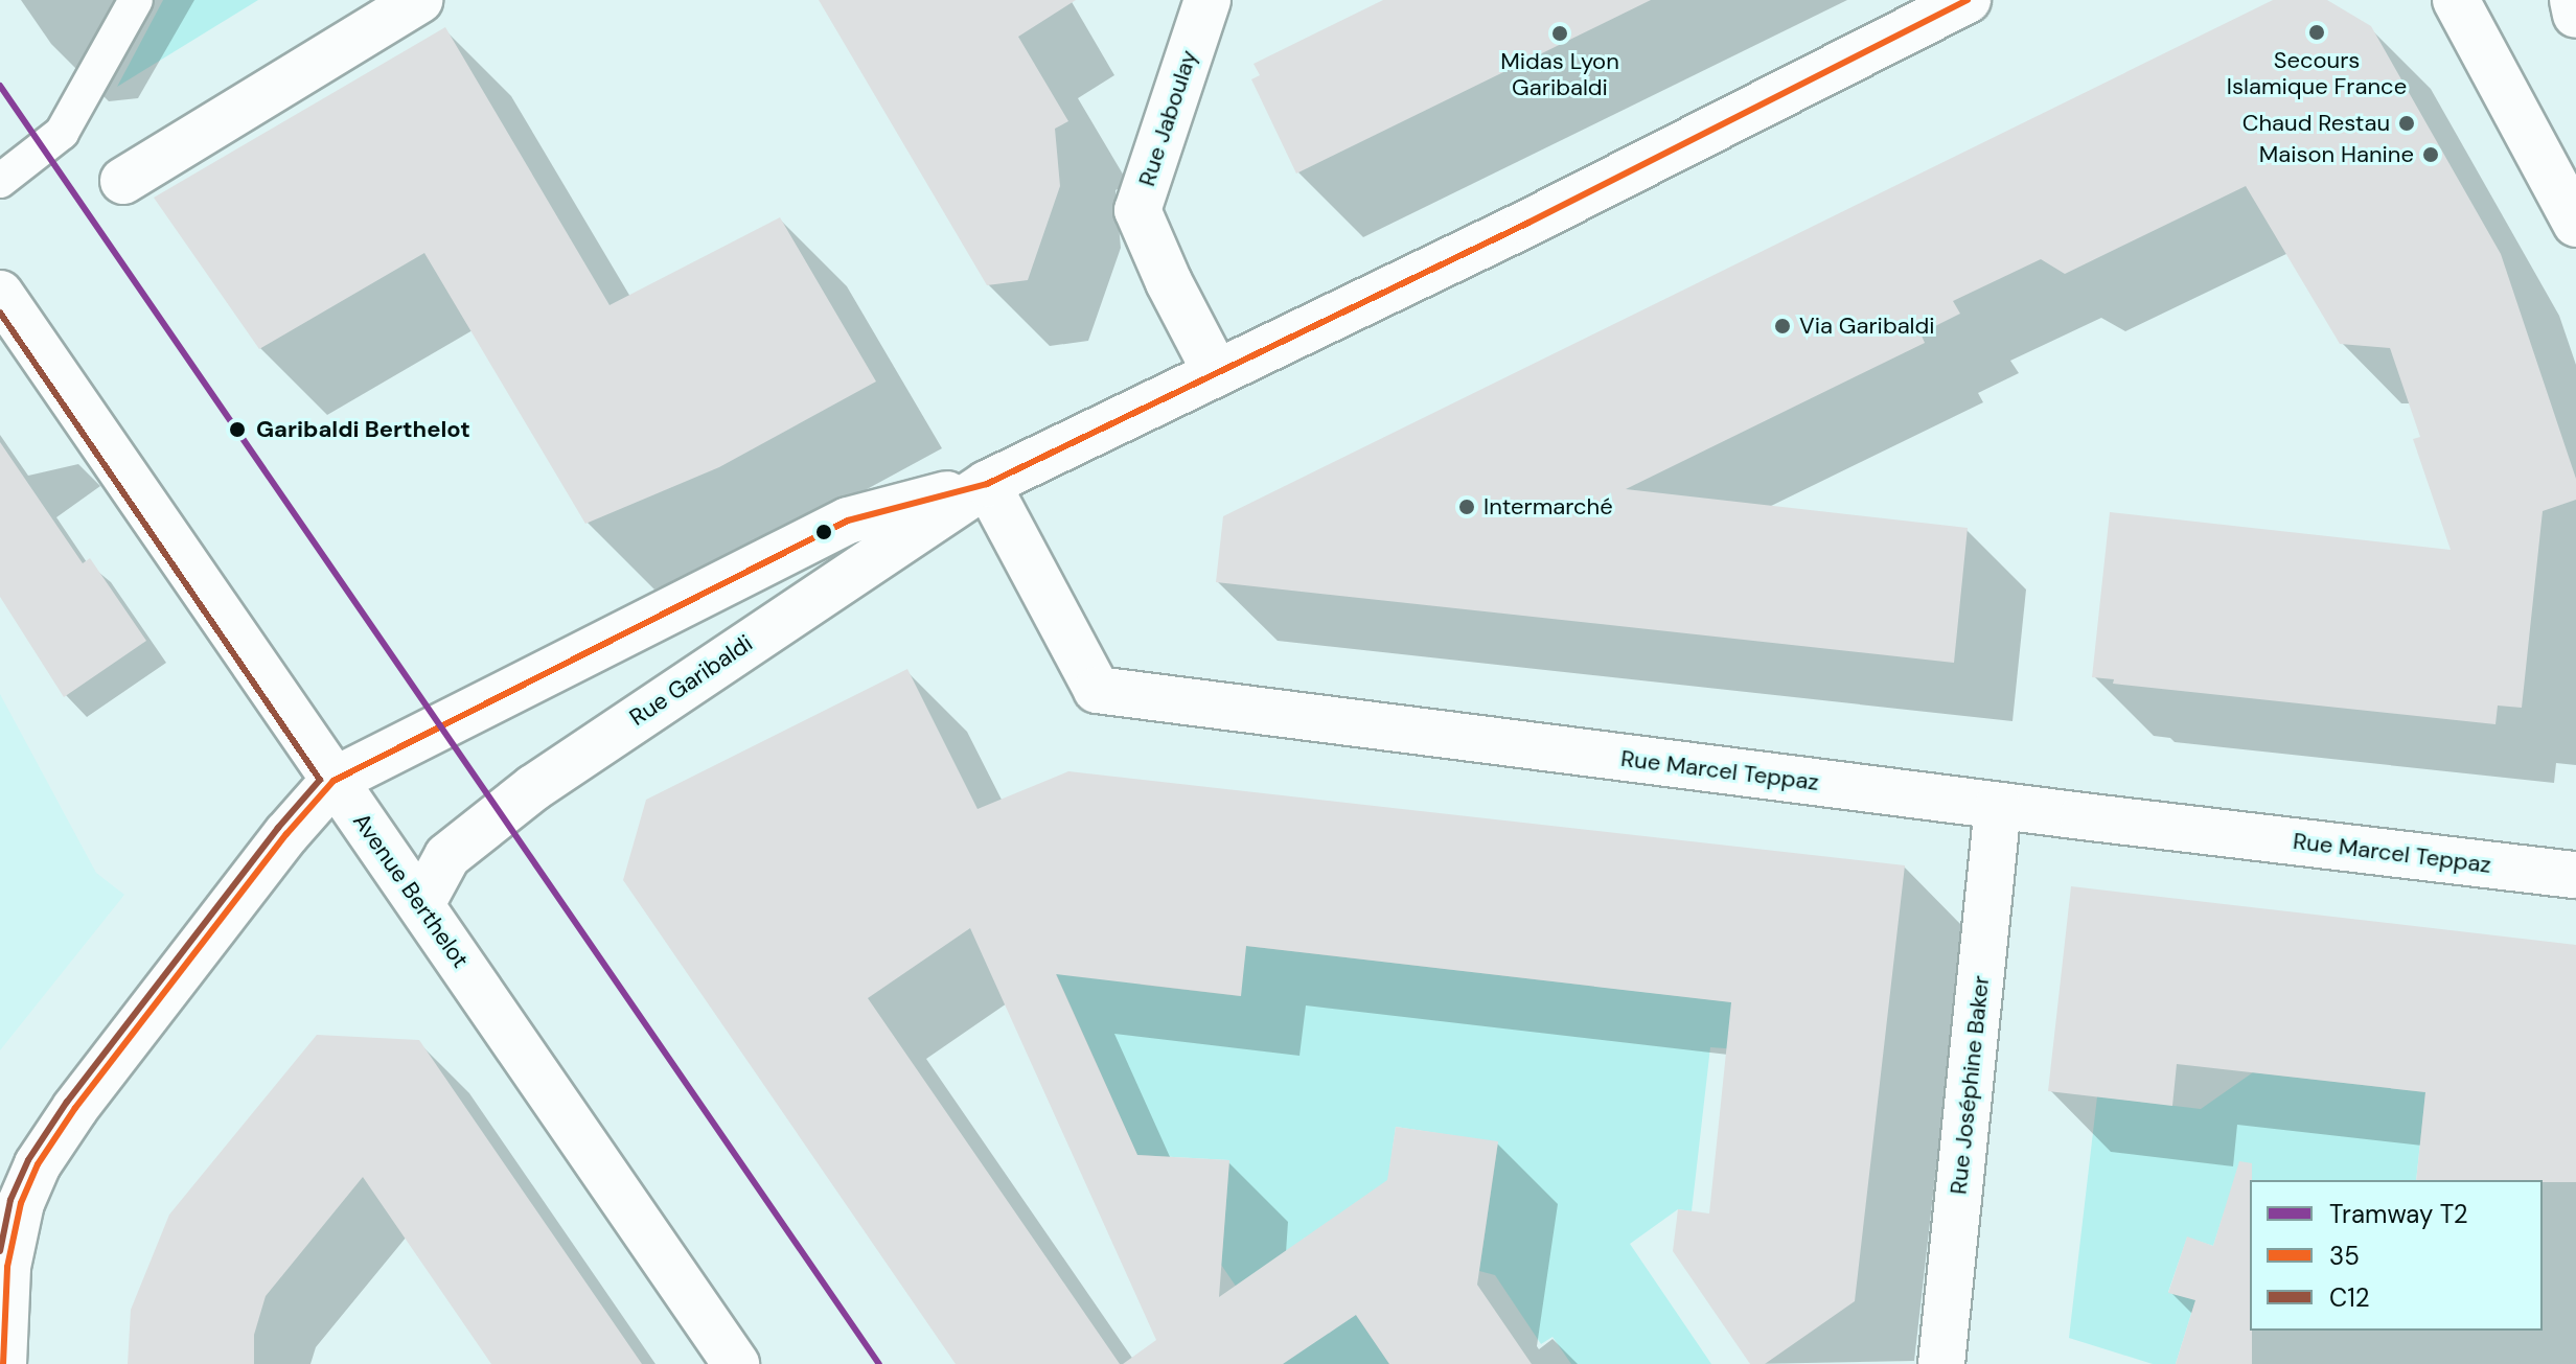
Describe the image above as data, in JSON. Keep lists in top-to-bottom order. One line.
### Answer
{"streets":{"main road":["Rue Jaboulay","Rue Garibaldi","Rue Marcel Teppaz","Avenue Berthelot","Rue Joséphine Baker"]},"crossings":[["Rue Jaboulay","Rue Garibaldi"],["Rue Garibaldi","Rue Marcel Teppaz"],["Rue Garibaldi","Avenue Berthelot"],["Rue Marcel Teppaz","Rue Joséphine Baker"]],"places":["Secours Islamique France","Midas Lyon Garibaldi","Chaud Restau","Maison Hanine","Via Garibaldi","Garibaldi Berthelot","Intermarché"],"lines":["transit line 35","tram line T2","transit line C12"],"legend":["Tramway T2","35","C12"]}
